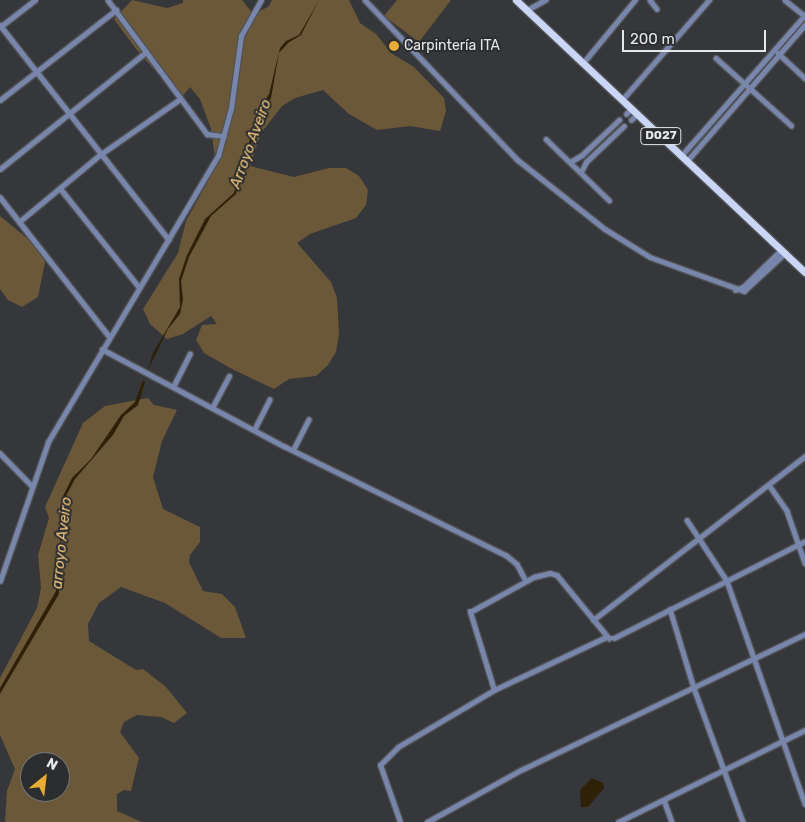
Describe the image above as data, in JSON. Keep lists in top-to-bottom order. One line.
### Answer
{"streets":{"main road":["D027"]},"water":["Arroyo Aveiro","arroyo Aveiro"],"places":["Carpintería ITA"],"scale_bar":"200 m","north":"top right"}
